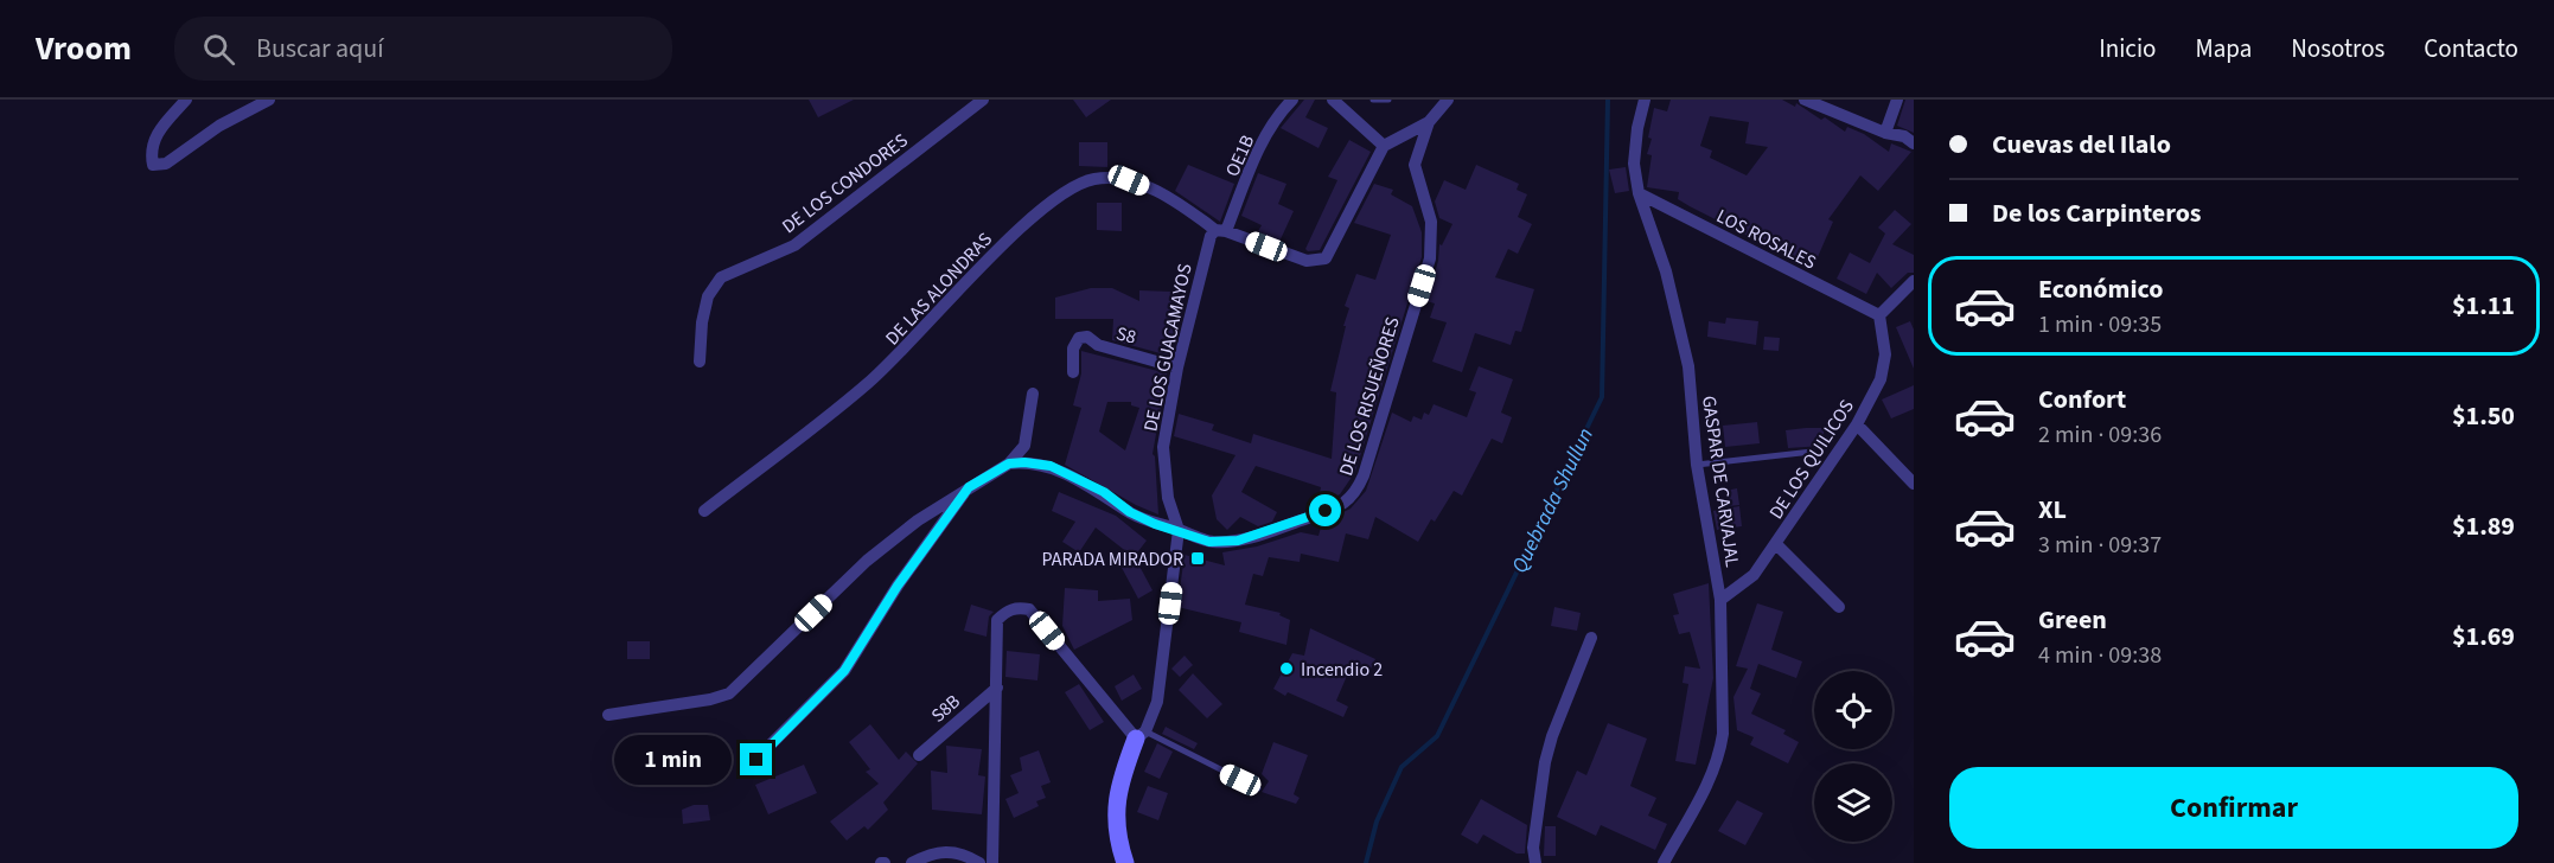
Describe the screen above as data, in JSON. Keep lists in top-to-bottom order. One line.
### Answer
{"streets":{"street":["OE1B","DE LOS CONDORES","LOS ROSALES","DE LAS ALONDRAS","S8","DE LOS GUACAMAYOS","DE LOS RISUEÑORES","DE LOS QUILICOS","GASPAR DE CARVAJAL","S8B"]},"crossings":[["OE1B","DE LAS ALONDRAS"],["OE1B","DE LOS GUACAMAYOS"],["LOS ROSALES","DE LOS QUILICOS"],["LOS ROSALES","GASPAR DE CARVAJAL"],["DE LAS ALONDRAS","DE LOS GUACAMAYOS"],["S8","DE LOS GUACAMAYOS"],["DE LOS GUACAMAYOS","DE LOS RISUEÑORES"],["DE LOS QUILICOS","GASPAR DE CARVAJAL"]],"water":["Quebrada Shullun"],"places":{"transit":["PARADA MIRADOR"],"other":["Incendio 2"]},"page":{"header":"Vroom","search":"Buscar aquí","nav":["Inicio","Mapa","Nosotros","Contacto"],"banner":["Cuevas del Ilalo","De los Carpinteros"],"list":[{"name":"Económico","note":"1 min · 09:35","value":"$1.11"},{"name":"Confort","note":"2 min · 09:36","value":"$1.50"},{"name":"XL","note":"3 min · 09:37","value":"$1.89"},{"name":"Green","note":"4 min · 09:38","value":"$1.69"}],"bubble":"1 min","buttons":"Confirmar"}}
